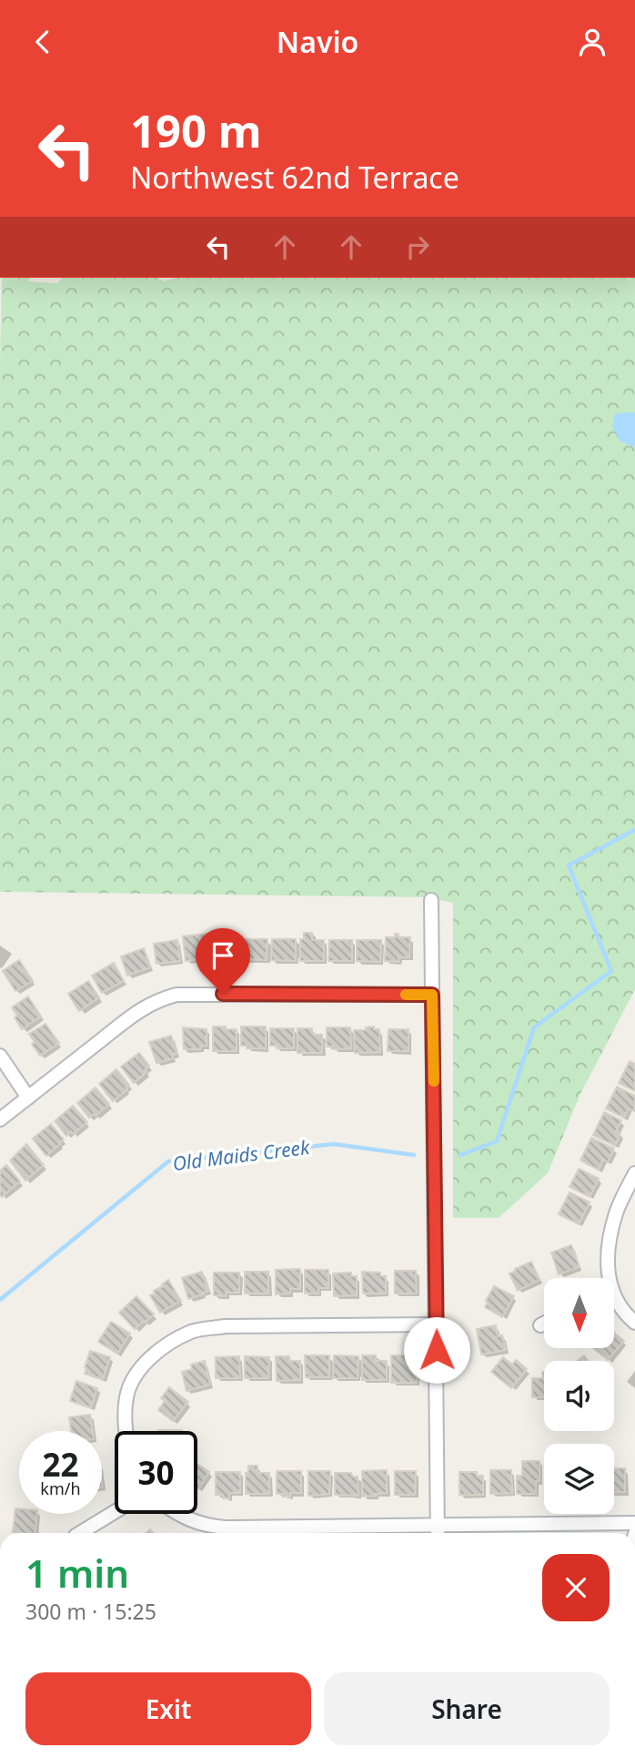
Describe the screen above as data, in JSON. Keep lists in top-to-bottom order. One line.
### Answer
{"water":["Old Maids Creek"],"north":"bottom","page":{"header":"Navio","turn":["190 m","Northwest 62nd Terrace"],"speed":"22 km/h","limit":"30","heading":["1 min","300 m · 15:25"],"buttons":["Exit","Share"]}}
